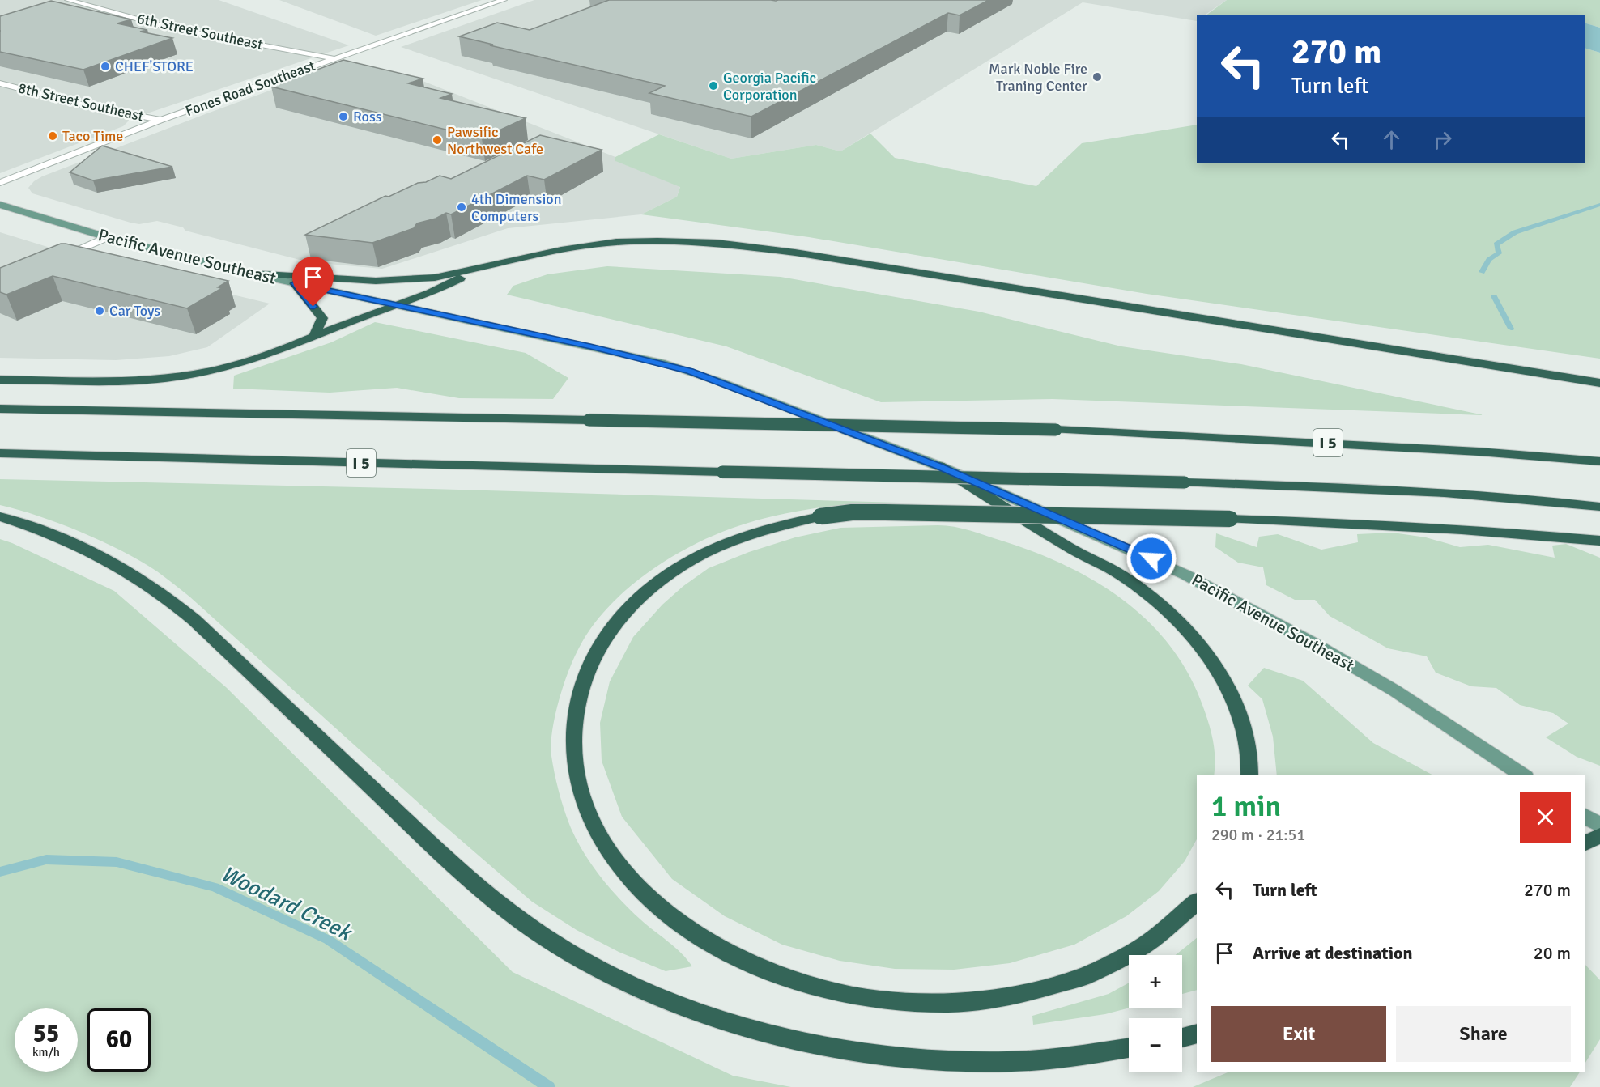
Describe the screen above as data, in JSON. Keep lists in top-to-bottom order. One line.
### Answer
{"streets":{"highway":["I 5"],"main road":["Pacific Avenue Southeast"],"street":["6th Street Southeast","Fones Road Southeast","8th Street Southeast"]},"crossings":[["6th Street Southeast","Fones Road Southeast"],["Fones Road Southeast","8th Street Southeast"]],"water":["Woodard Creek"],"places":["CHEF'STORE","Mark Noble Fire Traning Center","Georgia Pacific Corporation","Ross","Taco Time","Pawsific Northwest Cafe","4th Dimension Computers","Car Toys"],"page":{"turn":["270 m","Turn left"],"heading":["1 min","290 m · 21:51"],"list":[{"name":"Turn left","value":"270 m"},{"name":"Arrive at destination","value":"20 m"}],"map_buttons":["+","−"],"buttons":["Exit","Share"],"speed":"55 km/h","limit":"60"}}
